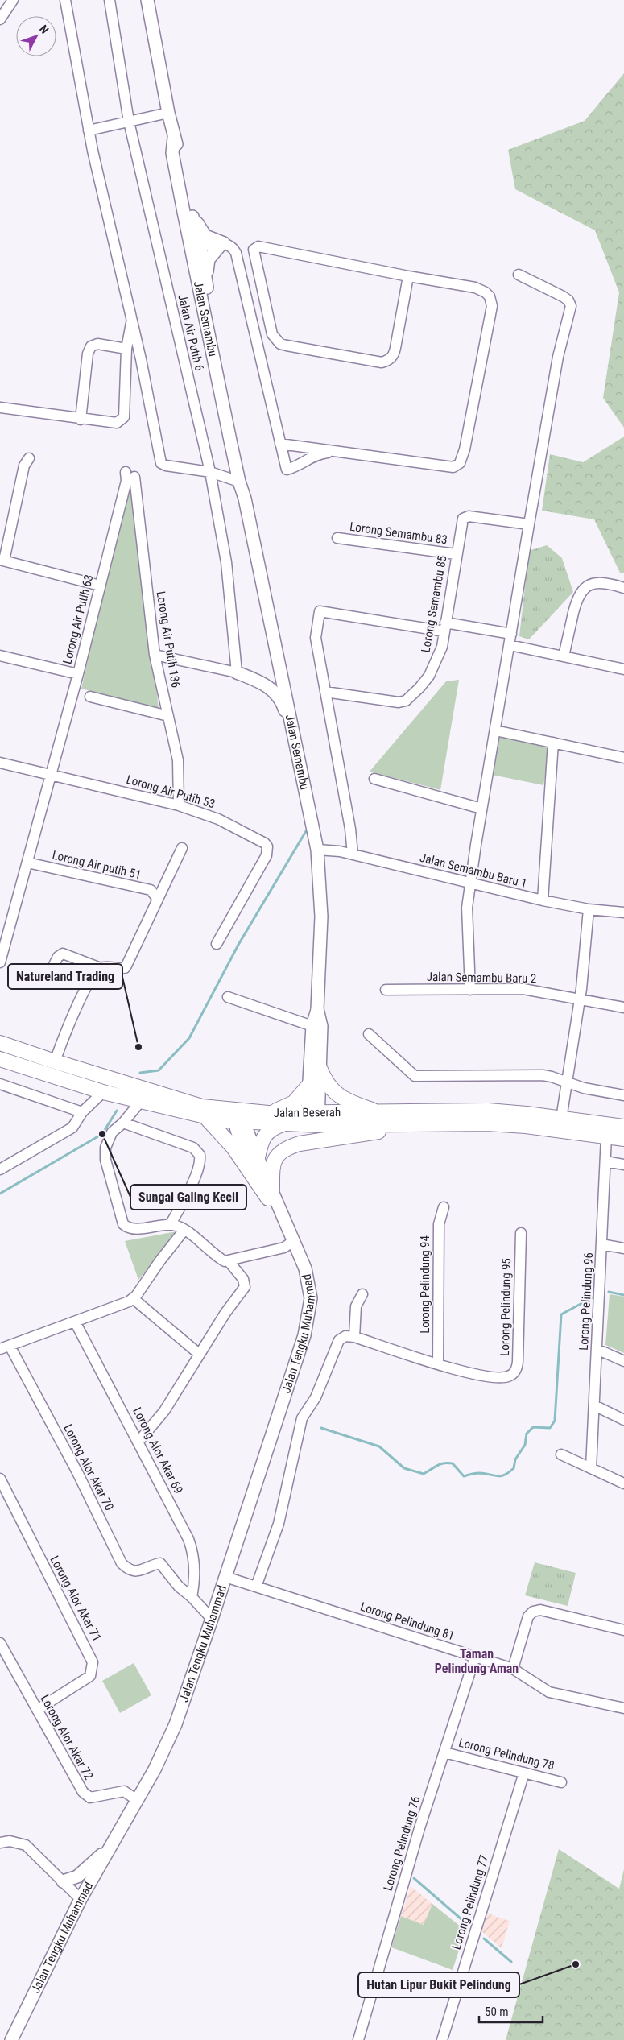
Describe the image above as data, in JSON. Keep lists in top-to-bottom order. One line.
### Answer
{"streets":{"highway":["Jalan Beserah"],"main road":["Jalan Semambu","Jalan Tengku Muhammad"],"street":["Jalan Air Putih 6","Lorong Semambu 83","Lorong Semambu 85","Lorong Air Putih 63","Lorong Air Putih 136","Lorong Air Putih 53","Lorong Air putih 51","Jalan Semambu Baru 1","Jalan Semambu Baru 2","Lorong Pelindung 94","Lorong Pelindung 96","Lorong Pelindung 95","Lorong Alor Akar 69","Lorong Alor Akar 70","Lorong Alor Akar 71","Lorong Pelindung 81","Lorong Alor Akar 72","Lorong Pelindung 78","Lorong Pelindung 76","Lorong Pelindung 77"]},"crossings":[["Jalan Semambu","Jalan Semambu Baru 1"],["Jalan Semambu","Jalan Beserah"],["Lorong Semambu 83","Lorong Semambu 85"],["Lorong Air Putih 63","Lorong Air Putih 136"],["Lorong Air Putih 63","Lorong Air Putih 53"],["Lorong Air Putih 63","Lorong Air putih 51"],["Lorong Air Putih 136","Lorong Air Putih 53"],["Jalan Beserah","Lorong Pelindung 96"],["Jalan Beserah","Jalan Tengku Muhammad"],["Lorong Pelindung 94","Lorong Pelindung 95"],["Jalan Tengku Muhammad","Lorong Pelindung 81"],["Jalan Tengku Muhammad","Lorong Alor Akar 72"],["Lorong Alor Akar 69","Lorong Alor Akar 70"],["Lorong Alor Akar 71","Lorong Alor Akar 72"],["Lorong Pelindung 81","Lorong Pelindung 76"],["Lorong Pelindung 78","Lorong Pelindung 76"],["Lorong Pelindung 78","Lorong Pelindung 77"]],"districts":["Taman Pelindung Aman"],"places":["Natureland Trading","Sungai Galing Kecil","Hutan Lipur Bukit Pelindung"],"scale_bar":"50 m","north":"top right"}
